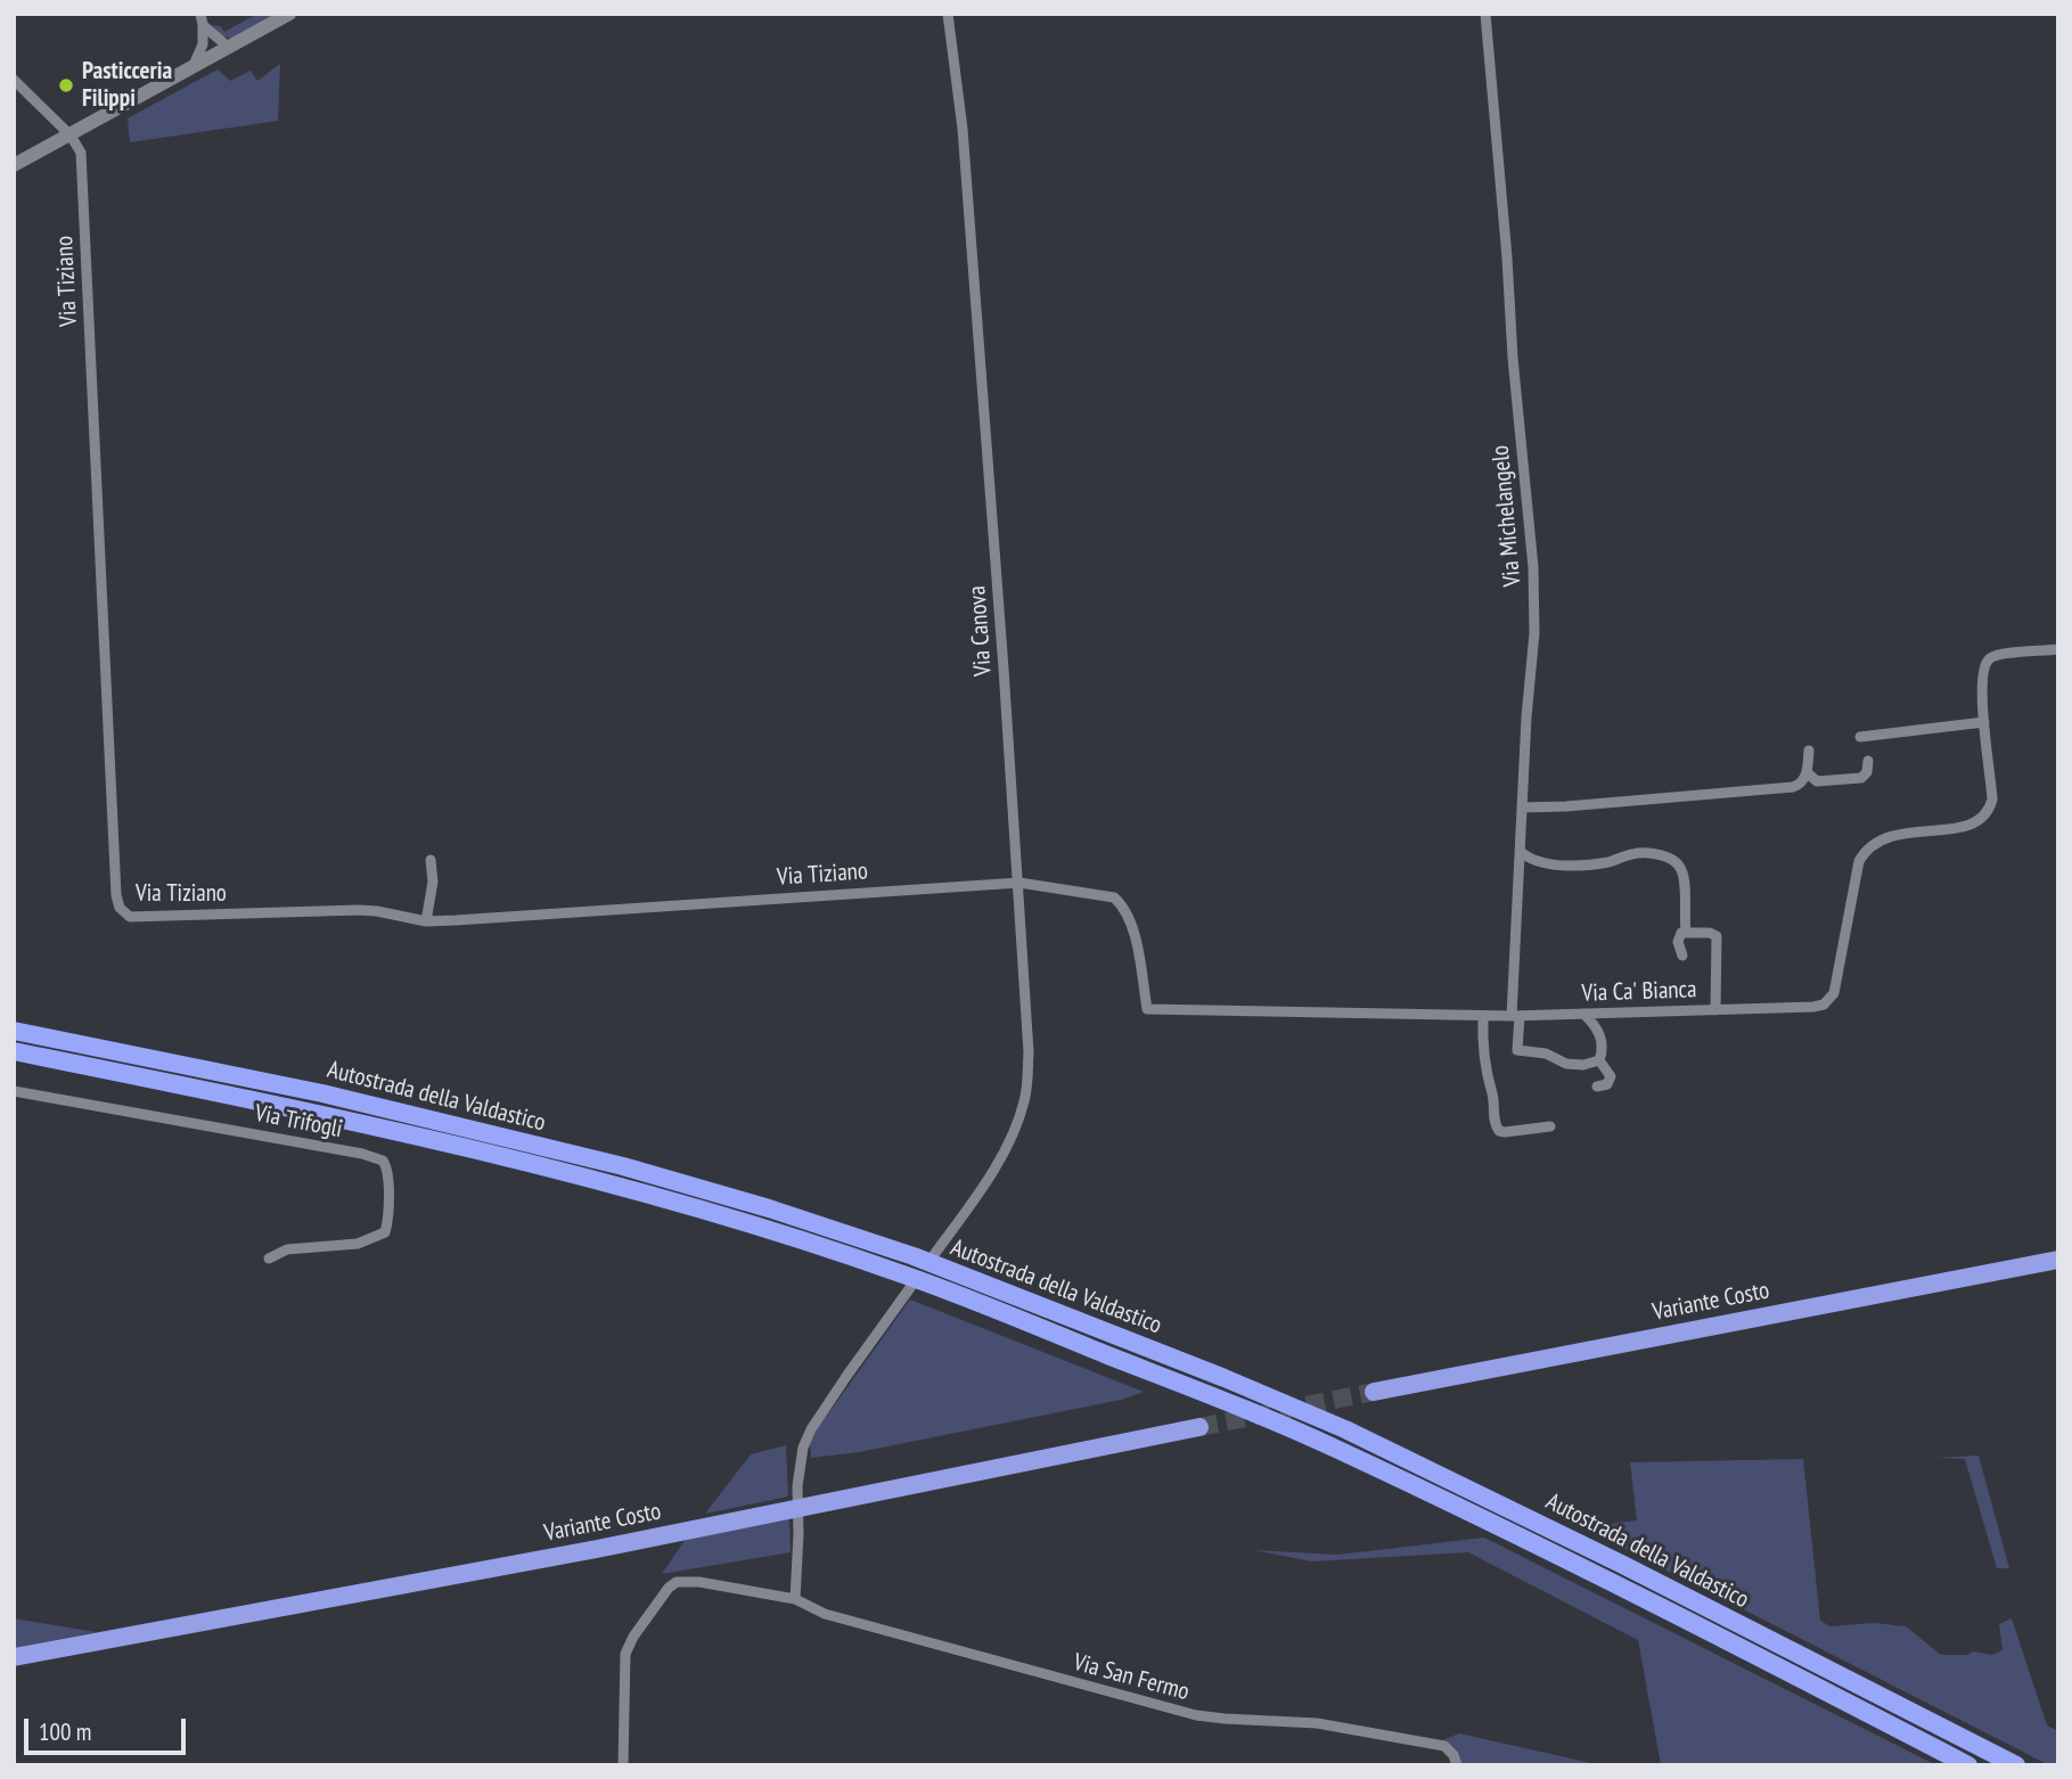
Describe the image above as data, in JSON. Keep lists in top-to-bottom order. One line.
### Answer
{"streets":{"highway":["Autostrada della Valdastico","Variante Costo"],"street":["Via Tiziano","Via Michelangelo","Via Canova","Via Ca' Bianca","Via Trifogli","Via San Fermo"]},"crossings":[["Via Tiziano","Via Canova"],["Via Tiziano","Via Ca' Bianca"],["Via Michelangelo","Via Ca' Bianca"],["Via Canova","Via Ca' Bianca"],["Via Canova","Via San Fermo"]],"places":["Pasticceria Filippi"],"scale_bar":"100 m"}
